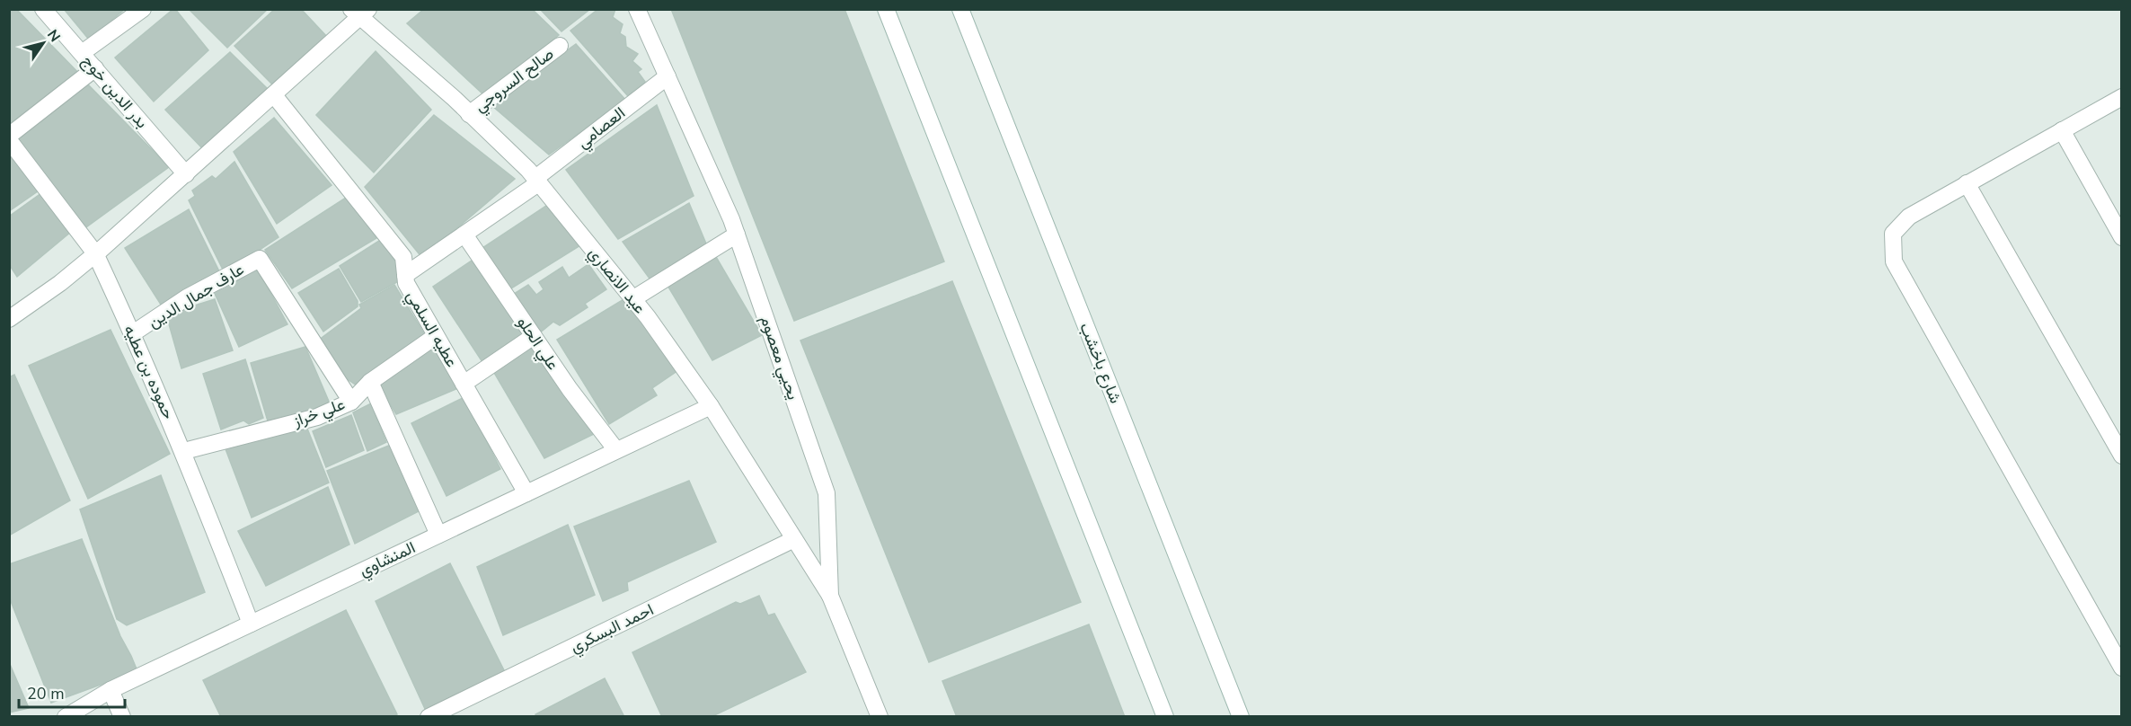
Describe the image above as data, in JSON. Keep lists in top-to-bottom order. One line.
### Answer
{"streets":{"street":["صالح السروجي","بدر الدين خوج","العصامي","عيد الانصاري","عارف جمال الدين","عطيه السلمي","علي الحلو","يحيي معصوم","شارع باخشب","حموده بن عطيه","علي خراز","المنشاوي","احمد البسكري"]},"crossings":[["صالح السروجي","عيد الانصاري"],["العصامي","عيد الانصاري"],["العصامي","عطيه السلمي"],["العصامي","علي الحلو"],["العصامي","يحيي معصوم"],["عيد الانصاري","يحيي معصوم"],["عيد الانصاري","المنشاوي"],["عيد الانصاري","احمد البسكري"],["عارف جمال الدين","حموده بن عطيه"],["عارف جمال الدين","علي خراز"],["عطيه السلمي","علي خراز"],["عطيه السلمي","المنشاوي"],["علي الحلو","المنشاوي"],["حموده بن عطيه","علي خراز"],["حموده بن عطيه","المنشاوي"]],"scale_bar":"20 m","north":"top right"}
